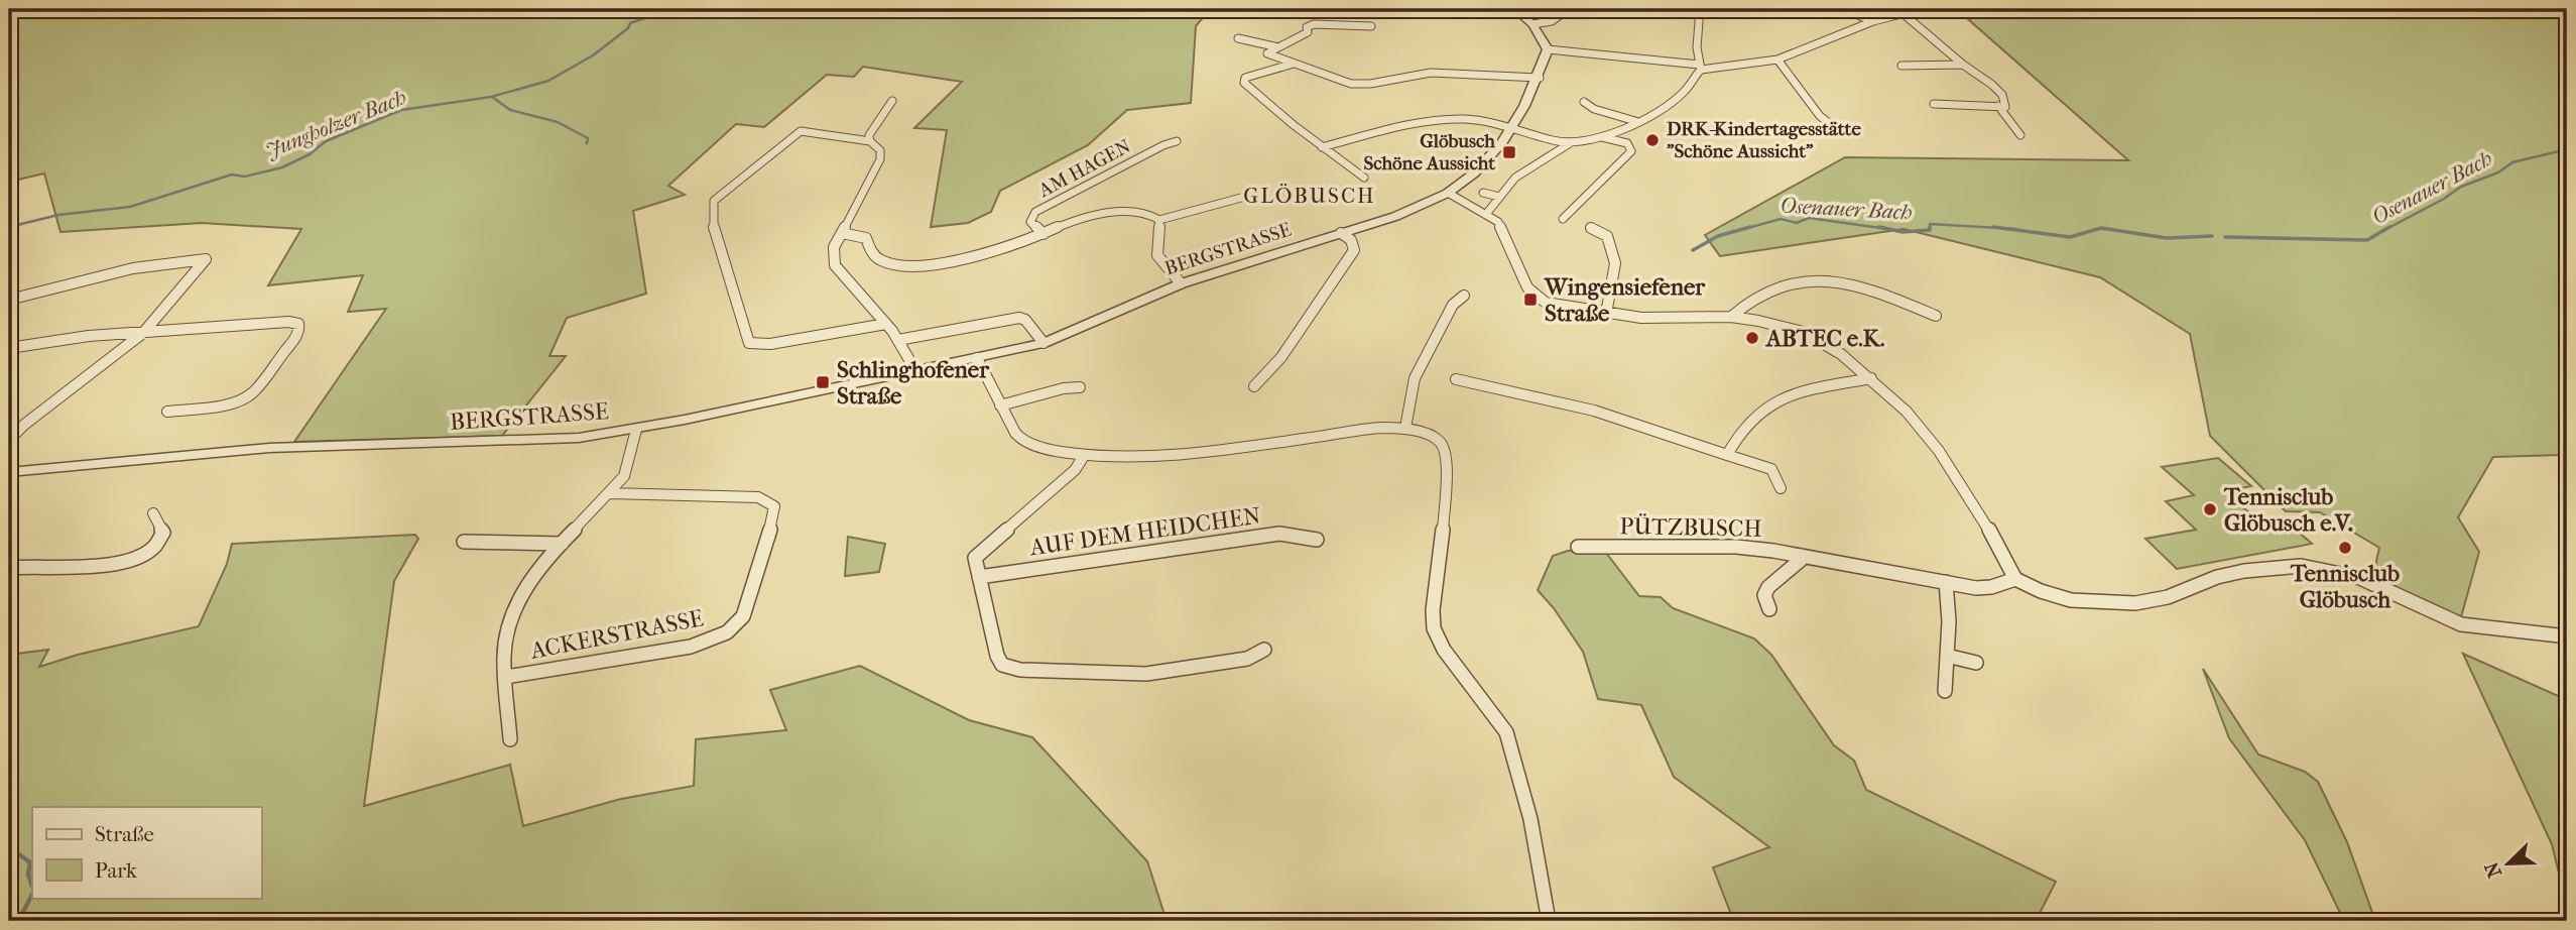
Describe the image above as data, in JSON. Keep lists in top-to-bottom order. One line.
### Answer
{"streets":{"street":["AM HAGEN","BERGSTRASSE","PÜTZBUSCH","AUF DEM HEIDCHEN","ACKERSTRASSE"]},"districts":["GLÖBUSCH"],"water":["Jungholzer Bach","Osenauer Bach"],"places":{"other":["DRK-Kindertagesstätte \"Schöne Aussicht\"","ABTEC e.K.","Tennisclub Glöbusch e.V.","Tennisclub Glöbusch"],"transit":["Glöbusch Schöne Aussicht","Wingensiefener Straße","Schlinghofener Straße"]},"legend":["Straße","Park"],"north":"bottom left"}
